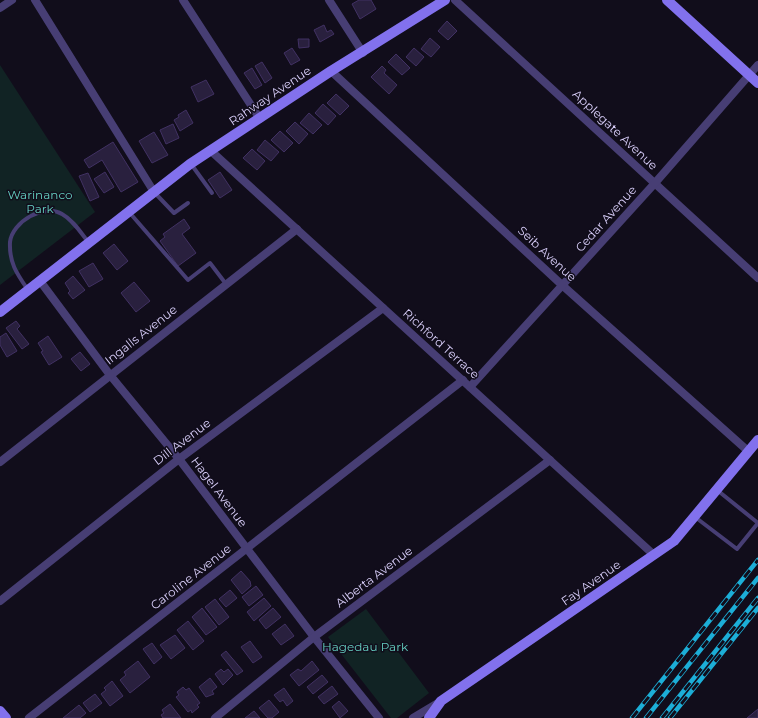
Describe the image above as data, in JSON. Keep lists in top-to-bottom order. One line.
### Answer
{"streets":{"main road":["Rahway Avenue","Fay Avenue"],"street":["Applegate Avenue","Cedar Avenue","Seib Avenue","Ingalls Avenue","Richford Terrace","Dill Avenue","Hagel Avenue","Caroline Avenue","Alberta Avenue"]},"crossings":[["Rahway Avenue","Seib Avenue"],["Rahway Avenue","Richford Terrace"],["Rahway Avenue","Hagel Avenue"],["Applegate Avenue","Cedar Avenue"],["Cedar Avenue","Seib Avenue"],["Cedar Avenue","Richford Terrace"],["Seib Avenue","Fay Avenue"],["Ingalls Avenue","Richford Terrace"],["Ingalls Avenue","Hagel Avenue"],["Richford Terrace","Dill Avenue"],["Richford Terrace","Caroline Avenue"],["Richford Terrace","Alberta Avenue"],["Richford Terrace","Fay Avenue"],["Dill Avenue","Hagel Avenue"],["Hagel Avenue","Caroline Avenue"],["Hagel Avenue","Alberta Avenue"]],"parks":["Warinanco Park","Hagedau Park"]}
